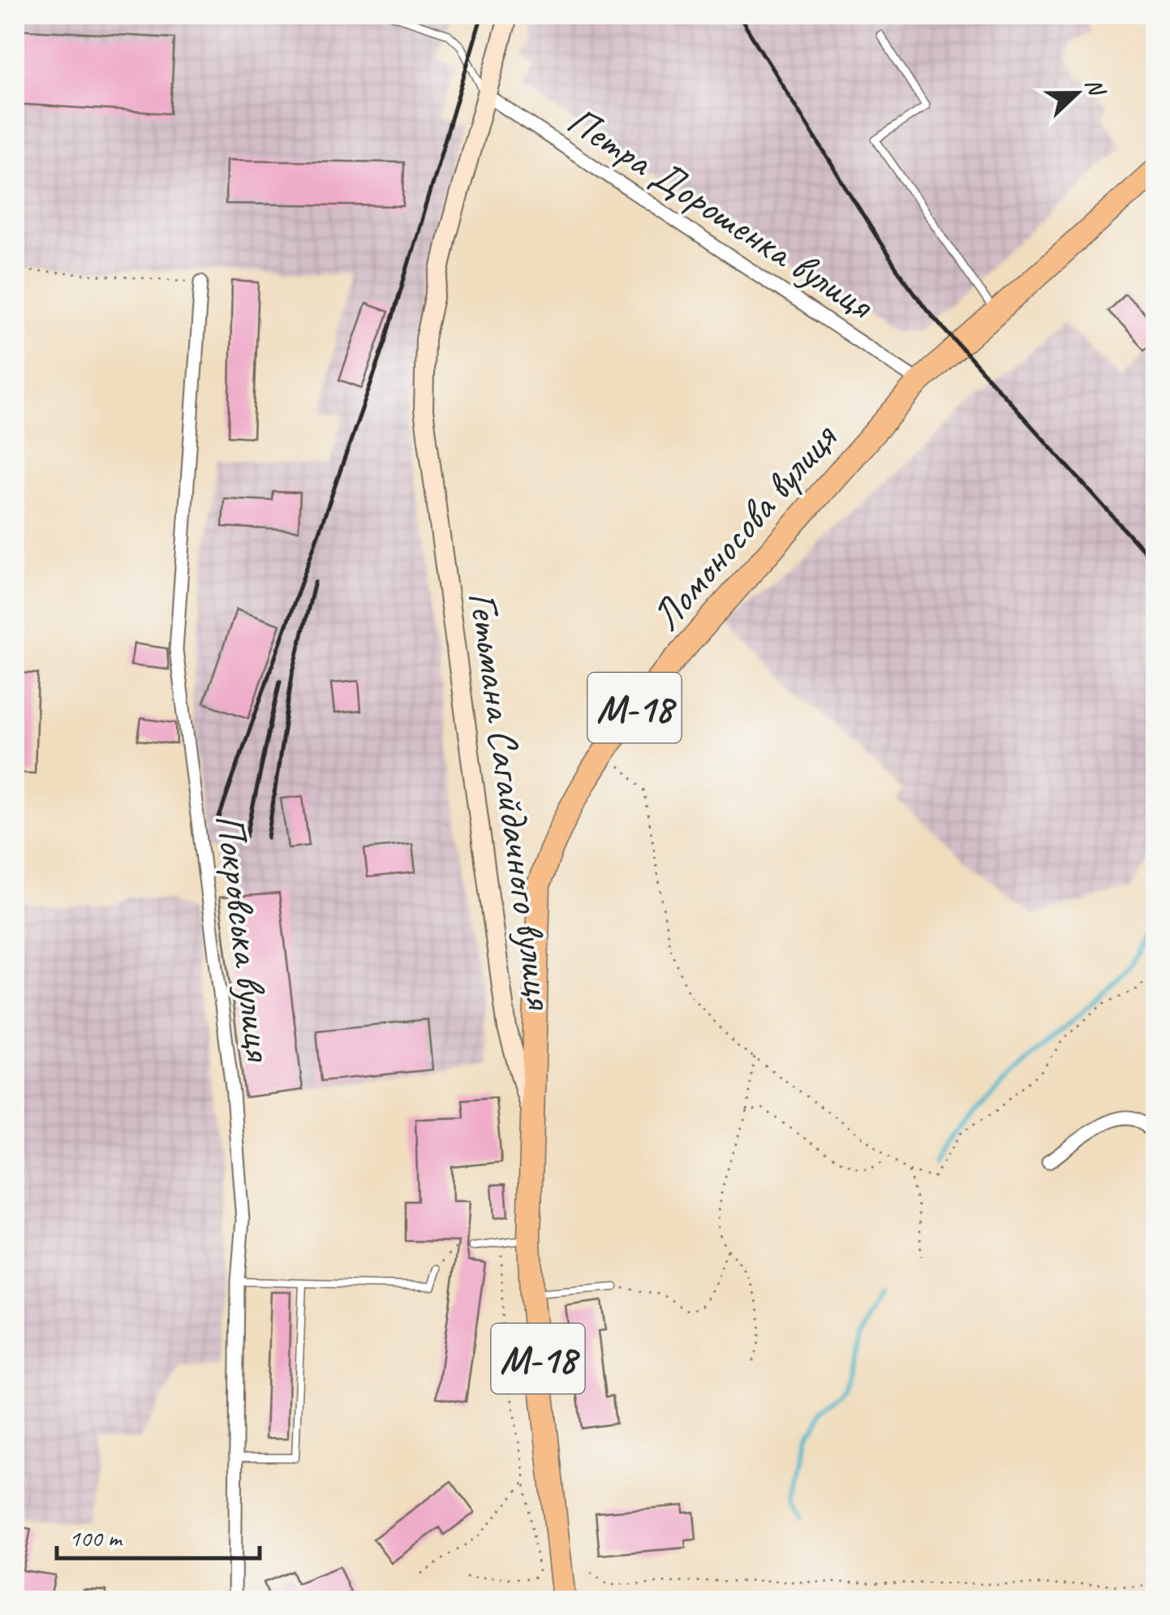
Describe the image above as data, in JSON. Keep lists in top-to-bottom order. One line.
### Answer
{"streets":{"highway":["Ломоносова вулиця","М-18","Гетьмана Сагайдачного вулиця"],"street":["Петра Дорошенка вулиця","Покровська вулиця"]},"crossings":[["Петра Дорошенка вулиця","Ломоносова вулиця"],["Петра Дорошенка вулиця","Гетьмана Сагайдачного вулиця"],["Ломоносова вулиця","Гетьмана Сагайдачного вулиця"]],"scale_bar":"100 m","north":"right"}
